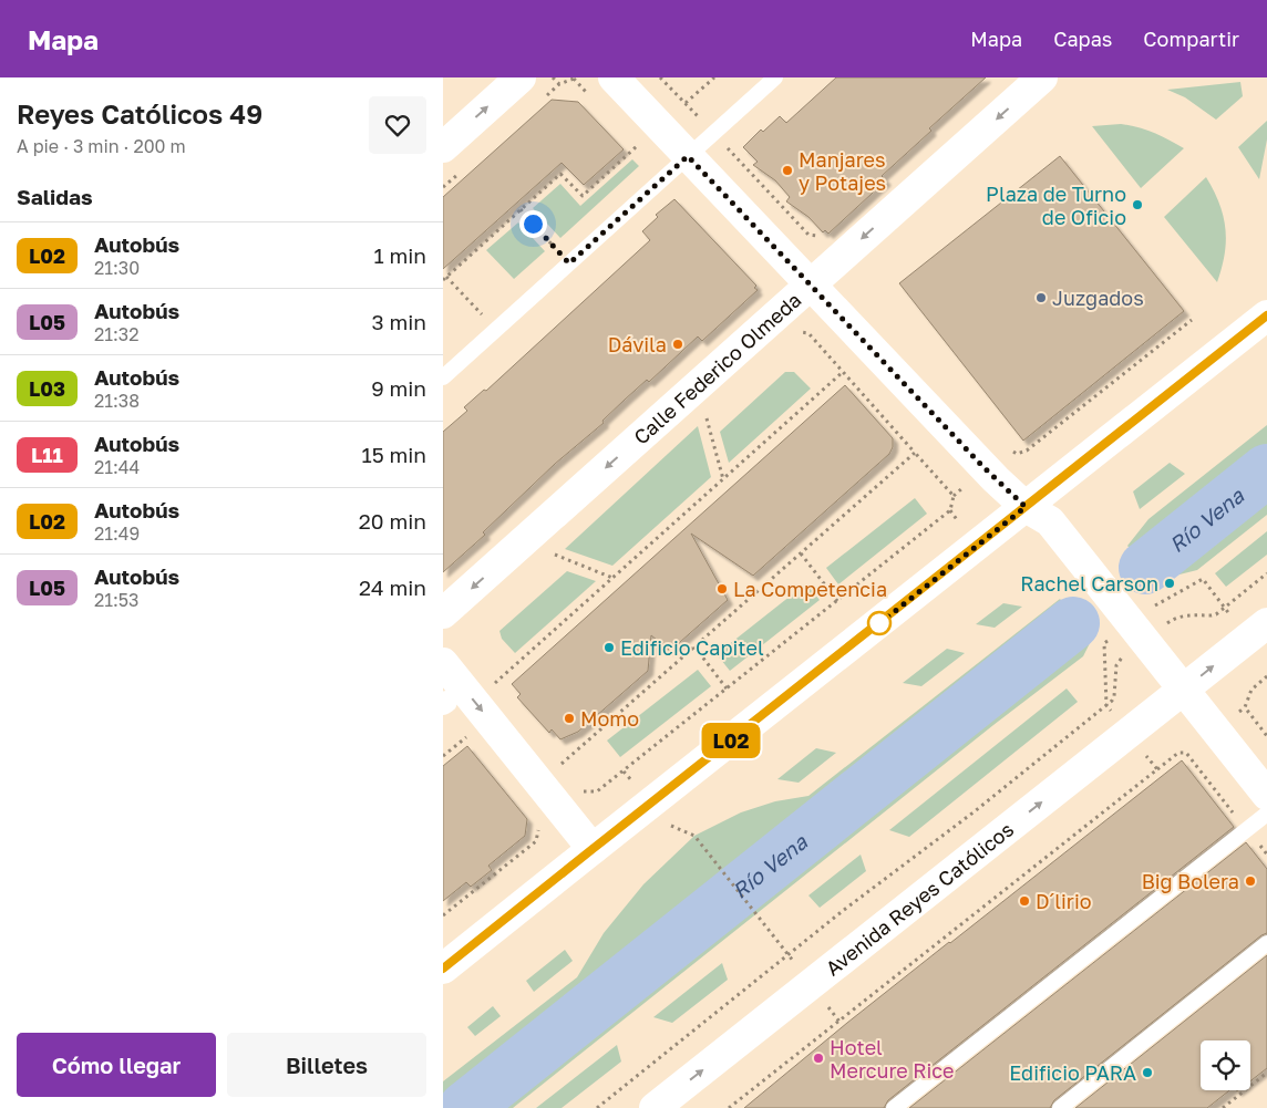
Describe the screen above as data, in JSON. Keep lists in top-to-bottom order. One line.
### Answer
{"streets":{"street":["Calle Federico Olmeda","Avenida Reyes Católicos"]},"one_way":["Calle Federico Olmeda"],"water":["Río Vena"],"places":["Manjares y Potajes","Plaza de Turno de Oficio","Juzgados","Dávila","Rachel Carson","La Competencia","Edificio Capitel","Momo","Big Bolera","D´lirio","Hotel Mercure Rice","Edificio PARA"],"lines":["bus line L02"],"page":{"header":"Mapa","nav":["Mapa","Capas","Compartir"],"heading":[["Reyes Católicos 49","A pie · 3 min · 200 m"],"Salidas"],"on_map":"L02","list":[{"mark":"L02","name":"Autobús","note":"21:30","value":"1 min"},{"mark":"L05","name":"Autobús","note":"21:32","value":"3 min"},{"mark":"L03","name":"Autobús","note":"21:38","value":"9 min"},{"mark":"L11","name":"Autobús","note":"21:44","value":"15 min"},{"mark":"L02","name":"Autobús","note":"21:49","value":"20 min"},{"mark":"L05","name":"Autobús","note":"21:53","value":"24 min"}],"buttons":["Cómo llegar","Billetes"]}}
